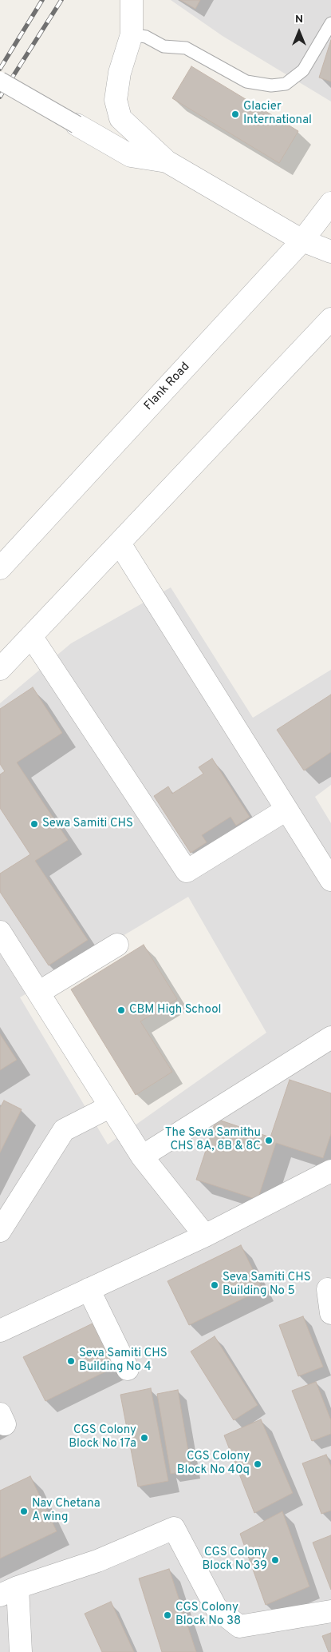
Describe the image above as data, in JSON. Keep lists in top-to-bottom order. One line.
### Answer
{"streets":{"street":["Flank Road"]},"places":["Glacier International","Sewa Samiti CHS","CBM High School","The Seva Samithu CHS 8A, 8B & 8C","Seva Samiti CHS Building No 5","Seva Samiti CHS Building No 4","CGS Colony Block No 17a","CGS Colony Block No 40q","Nav Chetana A wing","CGS Colony Block No 39","CGS Colony Block No 38"],"north":"top"}
